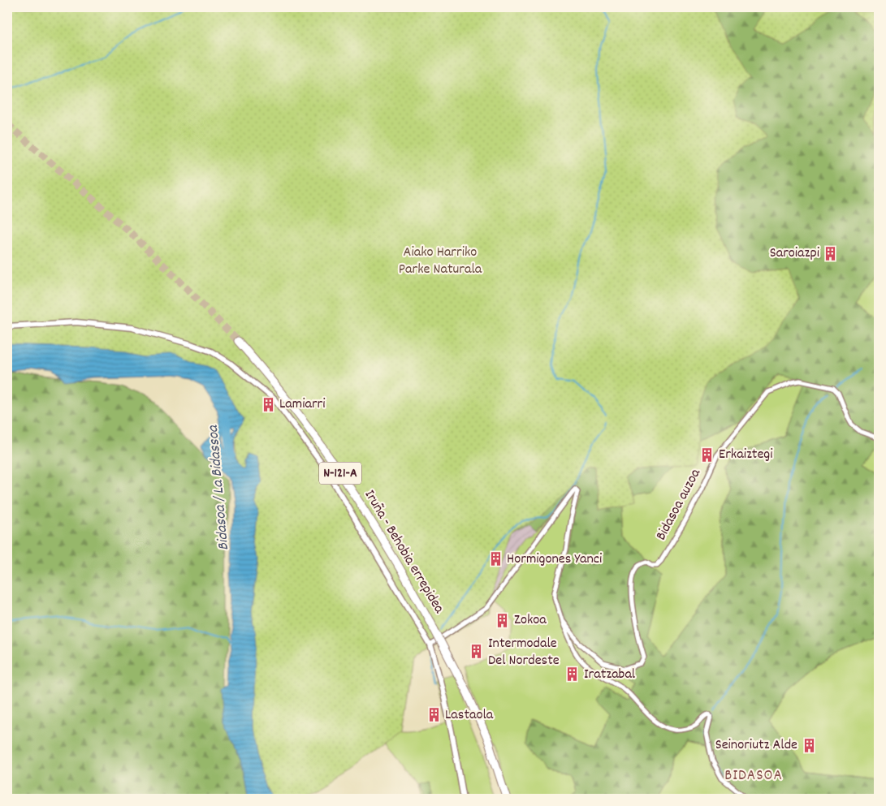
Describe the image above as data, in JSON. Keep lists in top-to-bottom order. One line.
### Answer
{"streets":{"highway":["N-121-A","Iruña - Behobia errepidea"],"street":["Bidasoa auzoa"]},"districts":["BIDASOA"],"water":["Bidasoa / La Bidassoa"],"parks":["Aiako Harriko Parke Naturala"],"places":{"building":["Saroiazpi","Lamiarri","Erkaiztegi","Hormigones Yanci","Zokoa","Intermodale Del Nordeste","Iratzabal","Lastaola","Seinoriutz Alde"]}}
